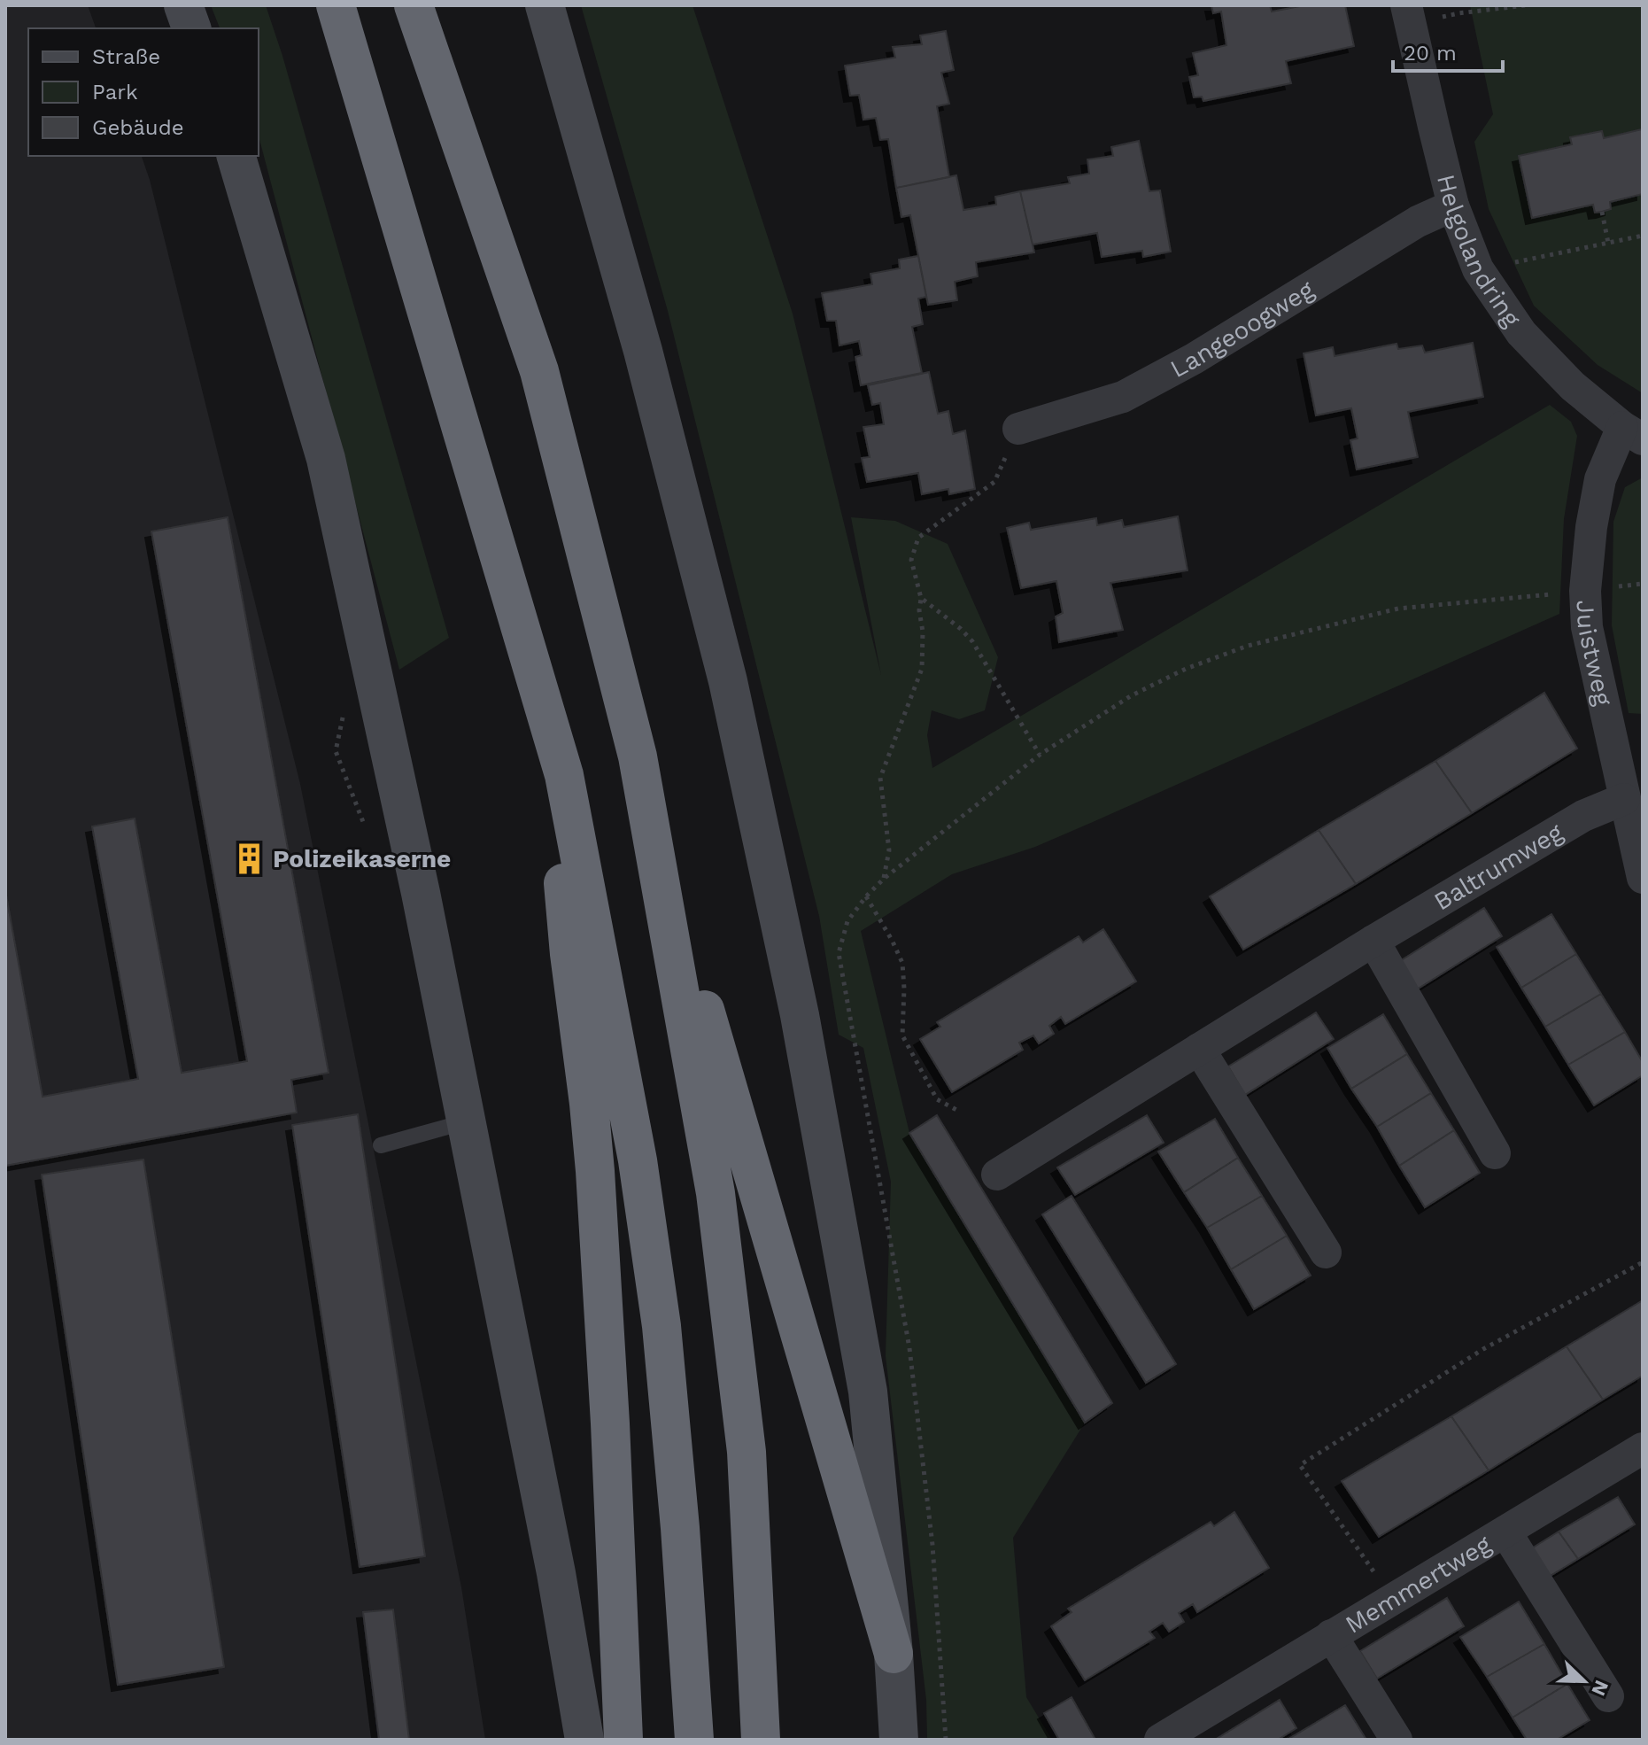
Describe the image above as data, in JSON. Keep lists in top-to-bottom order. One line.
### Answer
{"streets":{"street":["Helgolandring","Langeoogweg","Juistweg","Baltrumweg","Memmertweg"]},"crossings":[["Helgolandring","Langeoogweg"],["Helgolandring","Juistweg"],["Juistweg","Baltrumweg"]],"places":{"building":["Polizeikaserne"]},"legend":["Straße","Park","Gebäude"],"scale_bar":"20 m","north":"bottom right"}
